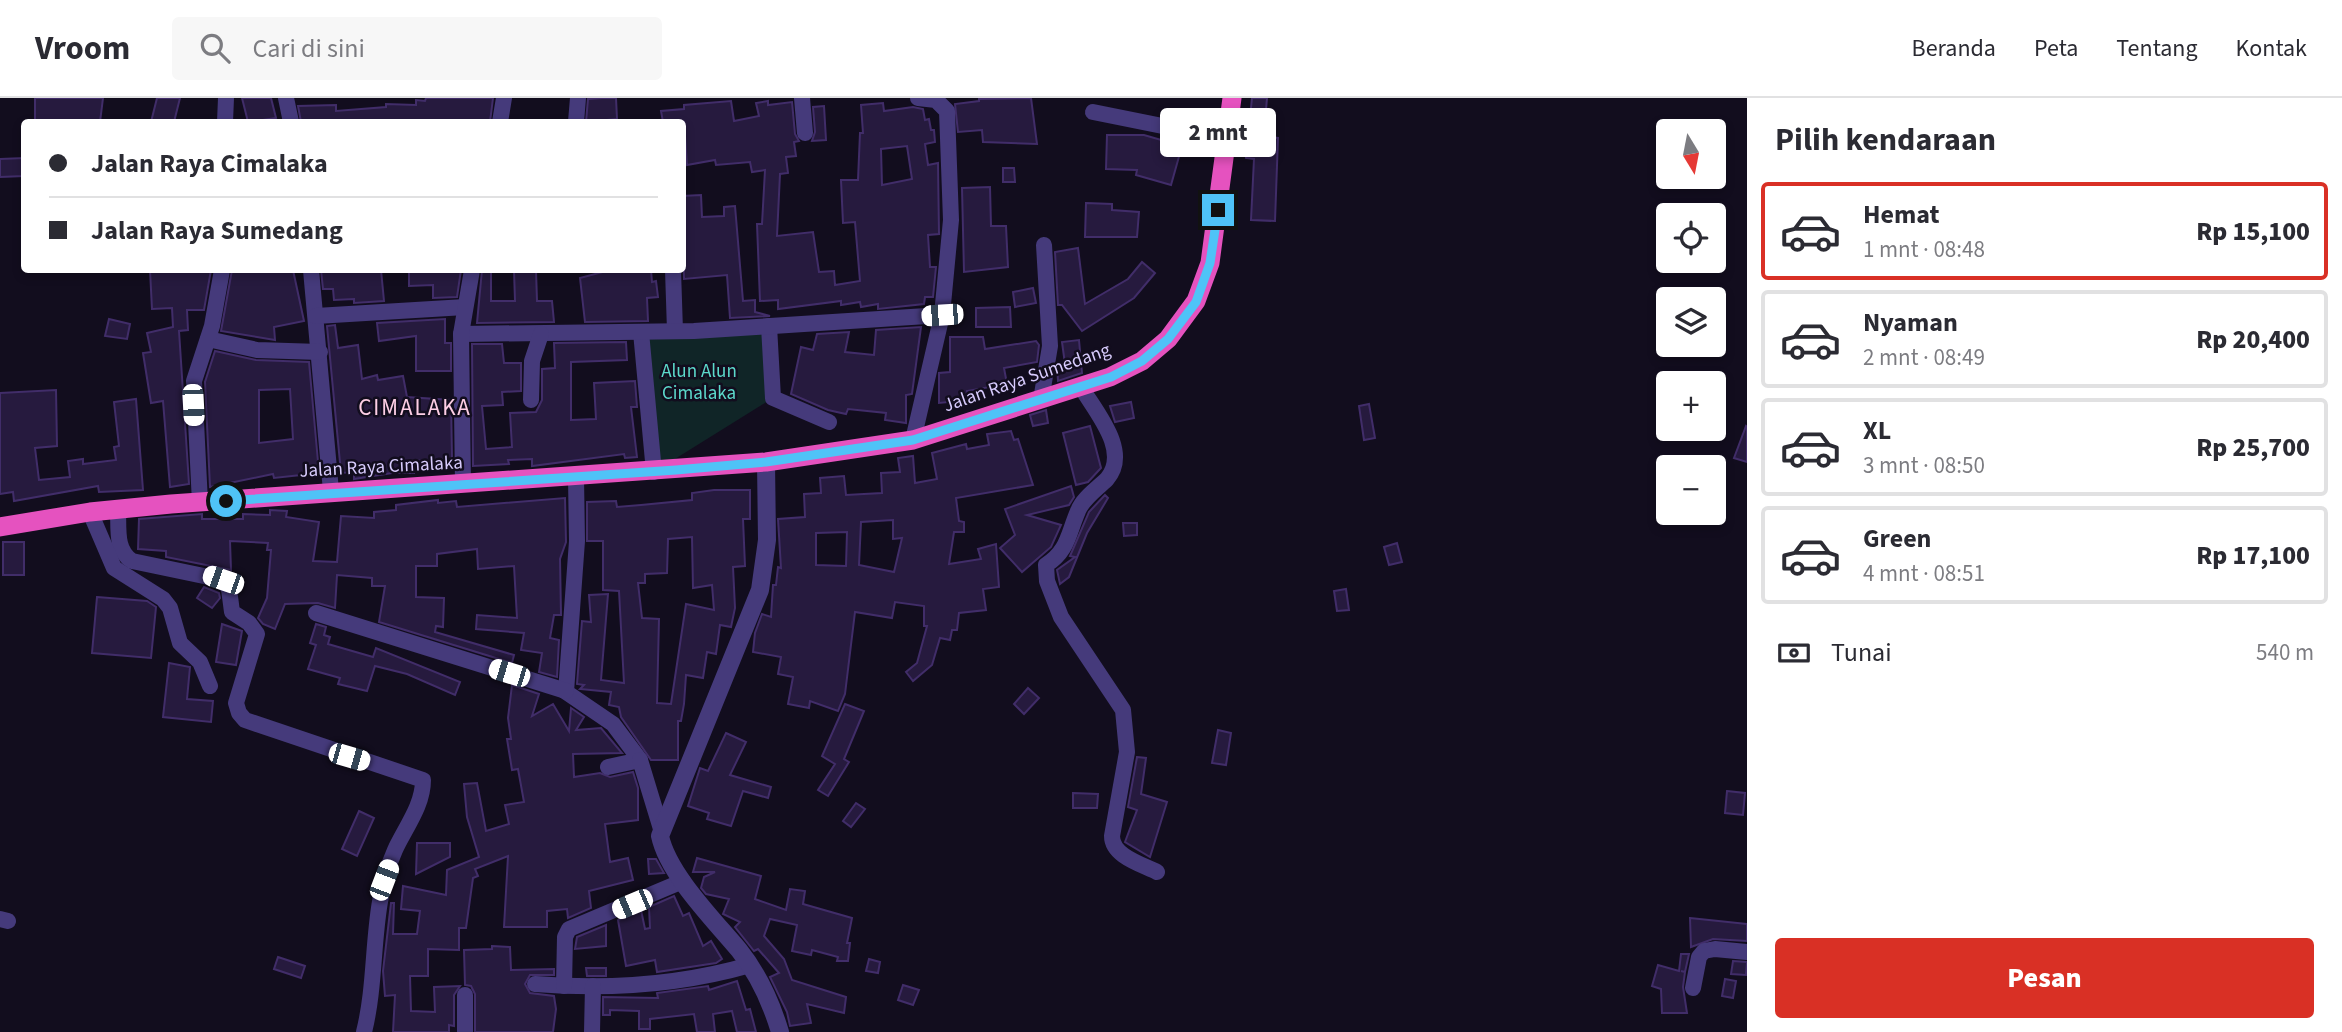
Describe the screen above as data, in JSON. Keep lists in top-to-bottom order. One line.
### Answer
{"streets":{"highway":["Jalan Raya Sumedang","Jalan Raya Cimalaka"]},"crossings":[["Jalan Raya Sumedang","Jalan Raya Cimalaka"]],"districts":["CIMALAKA"],"parks":["Alun Alun Cimalaka"],"north":"bottom","page":{"header":"Vroom","search":"Cari di sini","nav":["Beranda","Peta","Tentang","Kontak"],"heading":"Pilih kendaraan","bubble":"2 mnt","map_buttons":["+","−"],"banner":["Jalan Raya Cimalaka","Jalan Raya Sumedang"],"list":[{"name":"Hemat","note":"1 mnt · 08:48","value":"Rp 15,100"},{"name":"Nyaman","note":"2 mnt · 08:49","value":"Rp 20,400"},{"name":"XL","note":"3 mnt · 08:50","value":"Rp 25,700"},{"name":"Green","note":"4 mnt · 08:51","value":"Rp 17,100"}],"pay":["Tunai","540 m"],"buttons":"Pesan"}}
